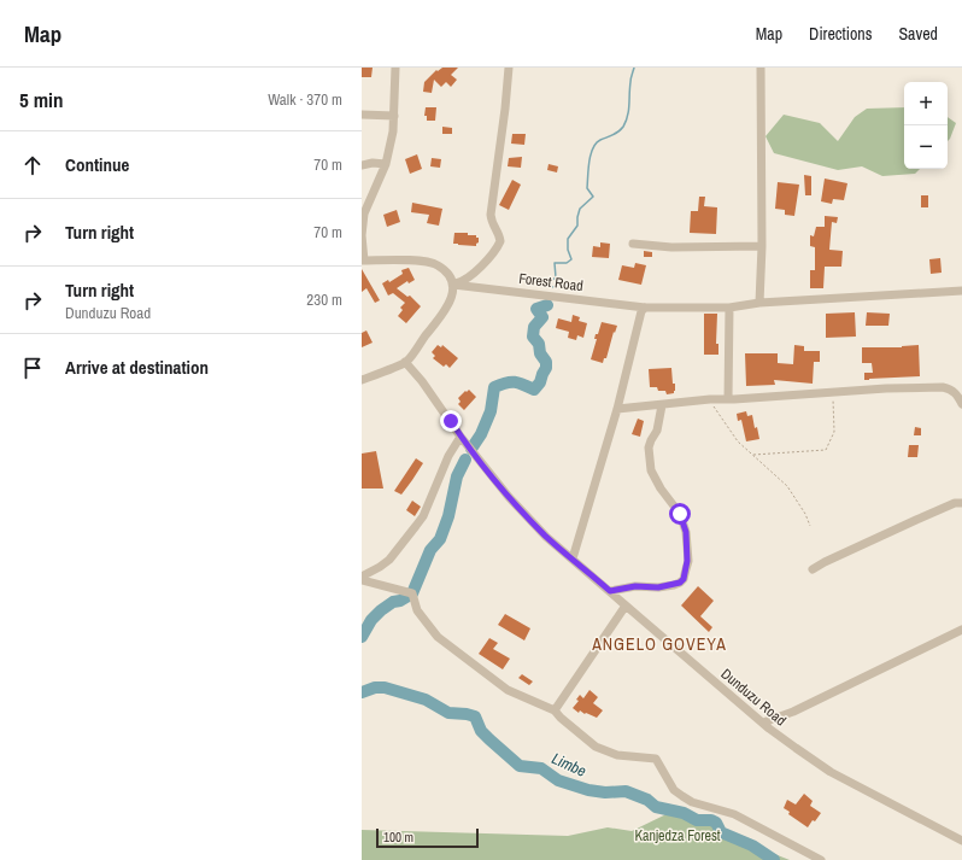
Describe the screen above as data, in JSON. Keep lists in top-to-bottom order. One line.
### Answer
{"streets":{"street":["Forest Road","Dunduzu Road"]},"districts":["ANGELO GOVEYA"],"water":["Limbe"],"parks":["Kanjedza Forest"],"scale_bar":"100 m","page":{"header":"Map","nav":["Map","Directions","Saved"],"heading":["5 min","Walk · 370 m"],"map_buttons":["+","−"],"list":[["Continue","70 m"],["Turn right","70 m"],["Turn right","Dunduzu Road","230 m"],"Arrive at destination"],"scale":"100 m"}}
